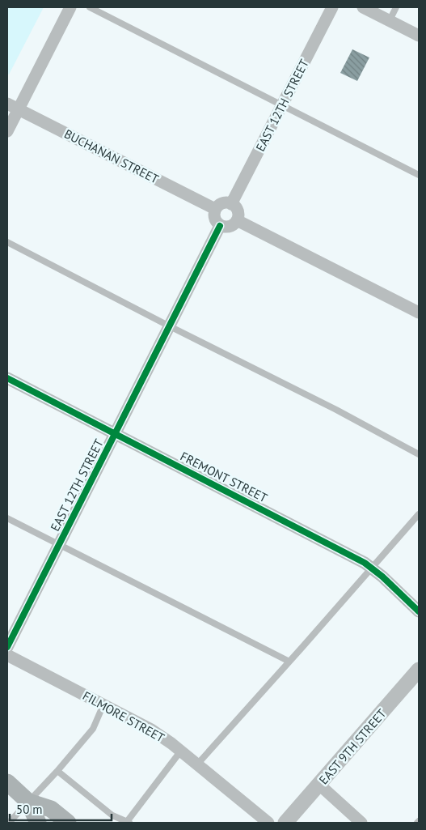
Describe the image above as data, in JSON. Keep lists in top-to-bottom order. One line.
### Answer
{"streets":{"street":["EAST 12TH STREET","BUCHANAN STREET","FREMONT STREET","FILMORE STREET","EAST 9TH STREET"]},"crossings":[["EAST 12TH STREET","BUCHANAN STREET"],["EAST 12TH STREET","FREMONT STREET"]],"scale_bar":"50 m"}
